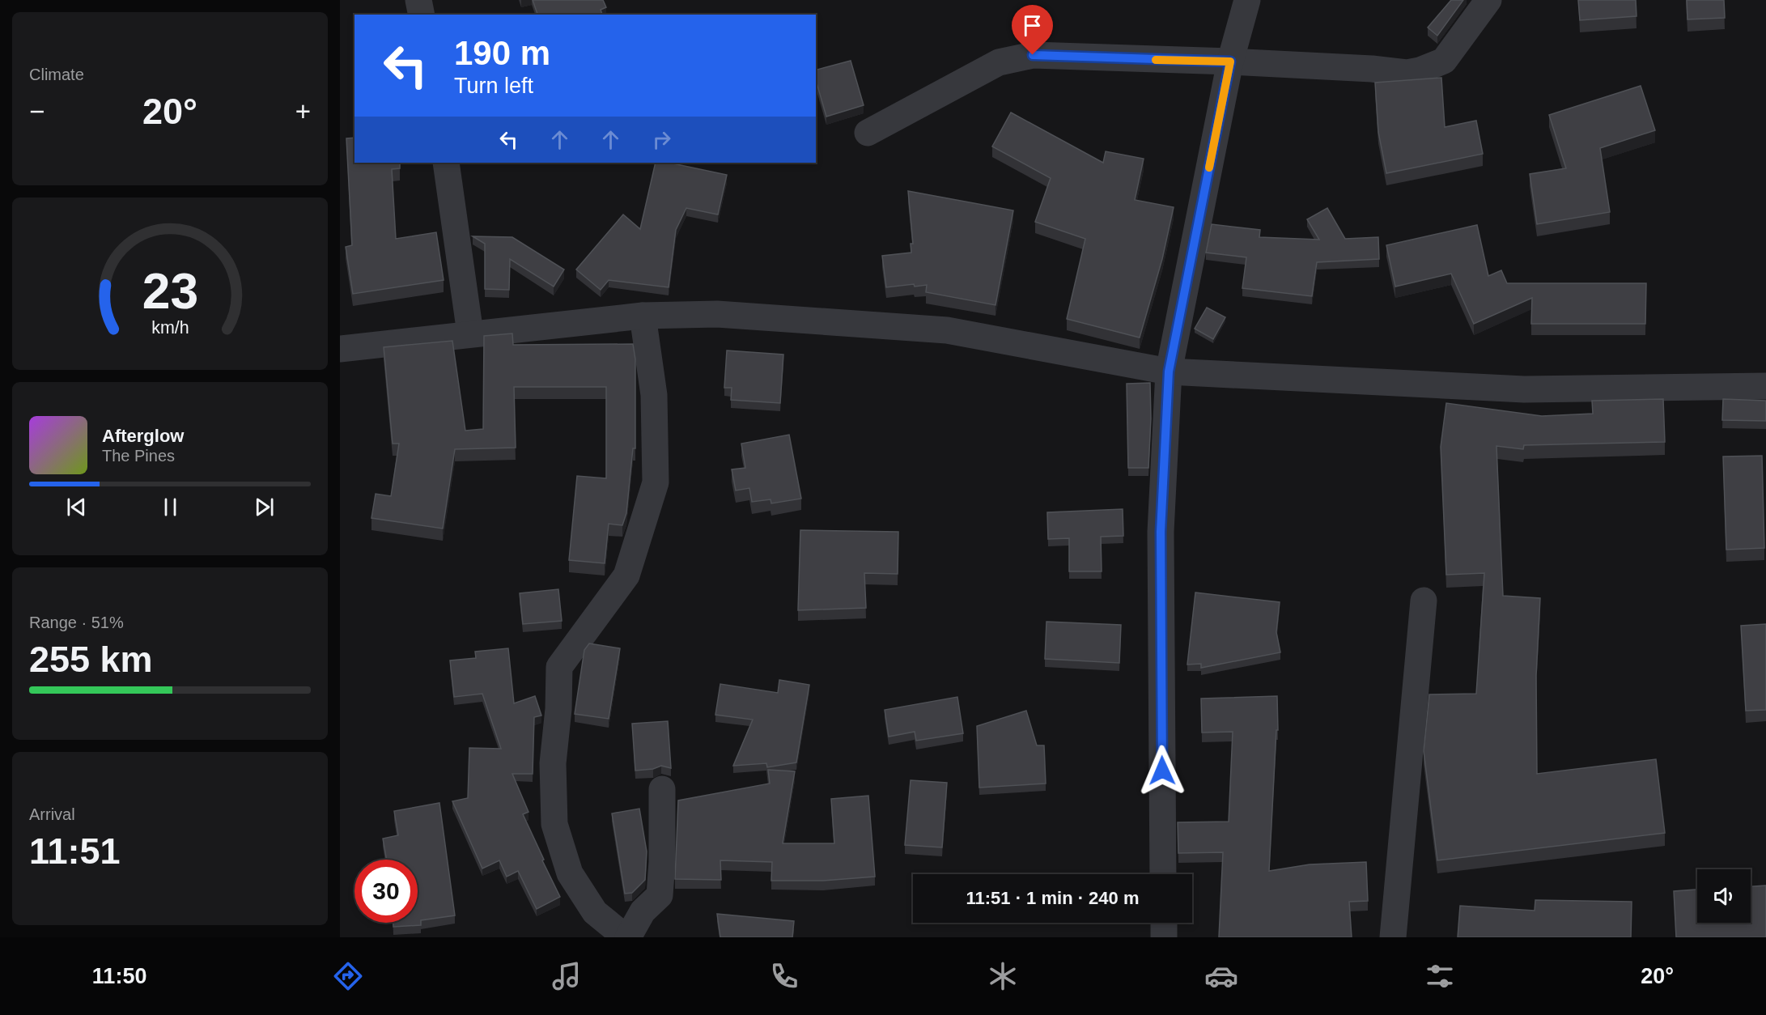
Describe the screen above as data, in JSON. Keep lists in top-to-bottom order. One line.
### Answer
{"page":{"tile":["Climate",["Range · 51%","255 km"],["Arrival","11:51"]],"turn":["190 m","Turn left"],"heat":["−","20°","+"],"song":["Afterglow","The Pines"],"limit":"30","trip":"11:51 · 1 min · 240 m","tabs":["11:50","20°"],"gauge":["23","km/h"]}}
